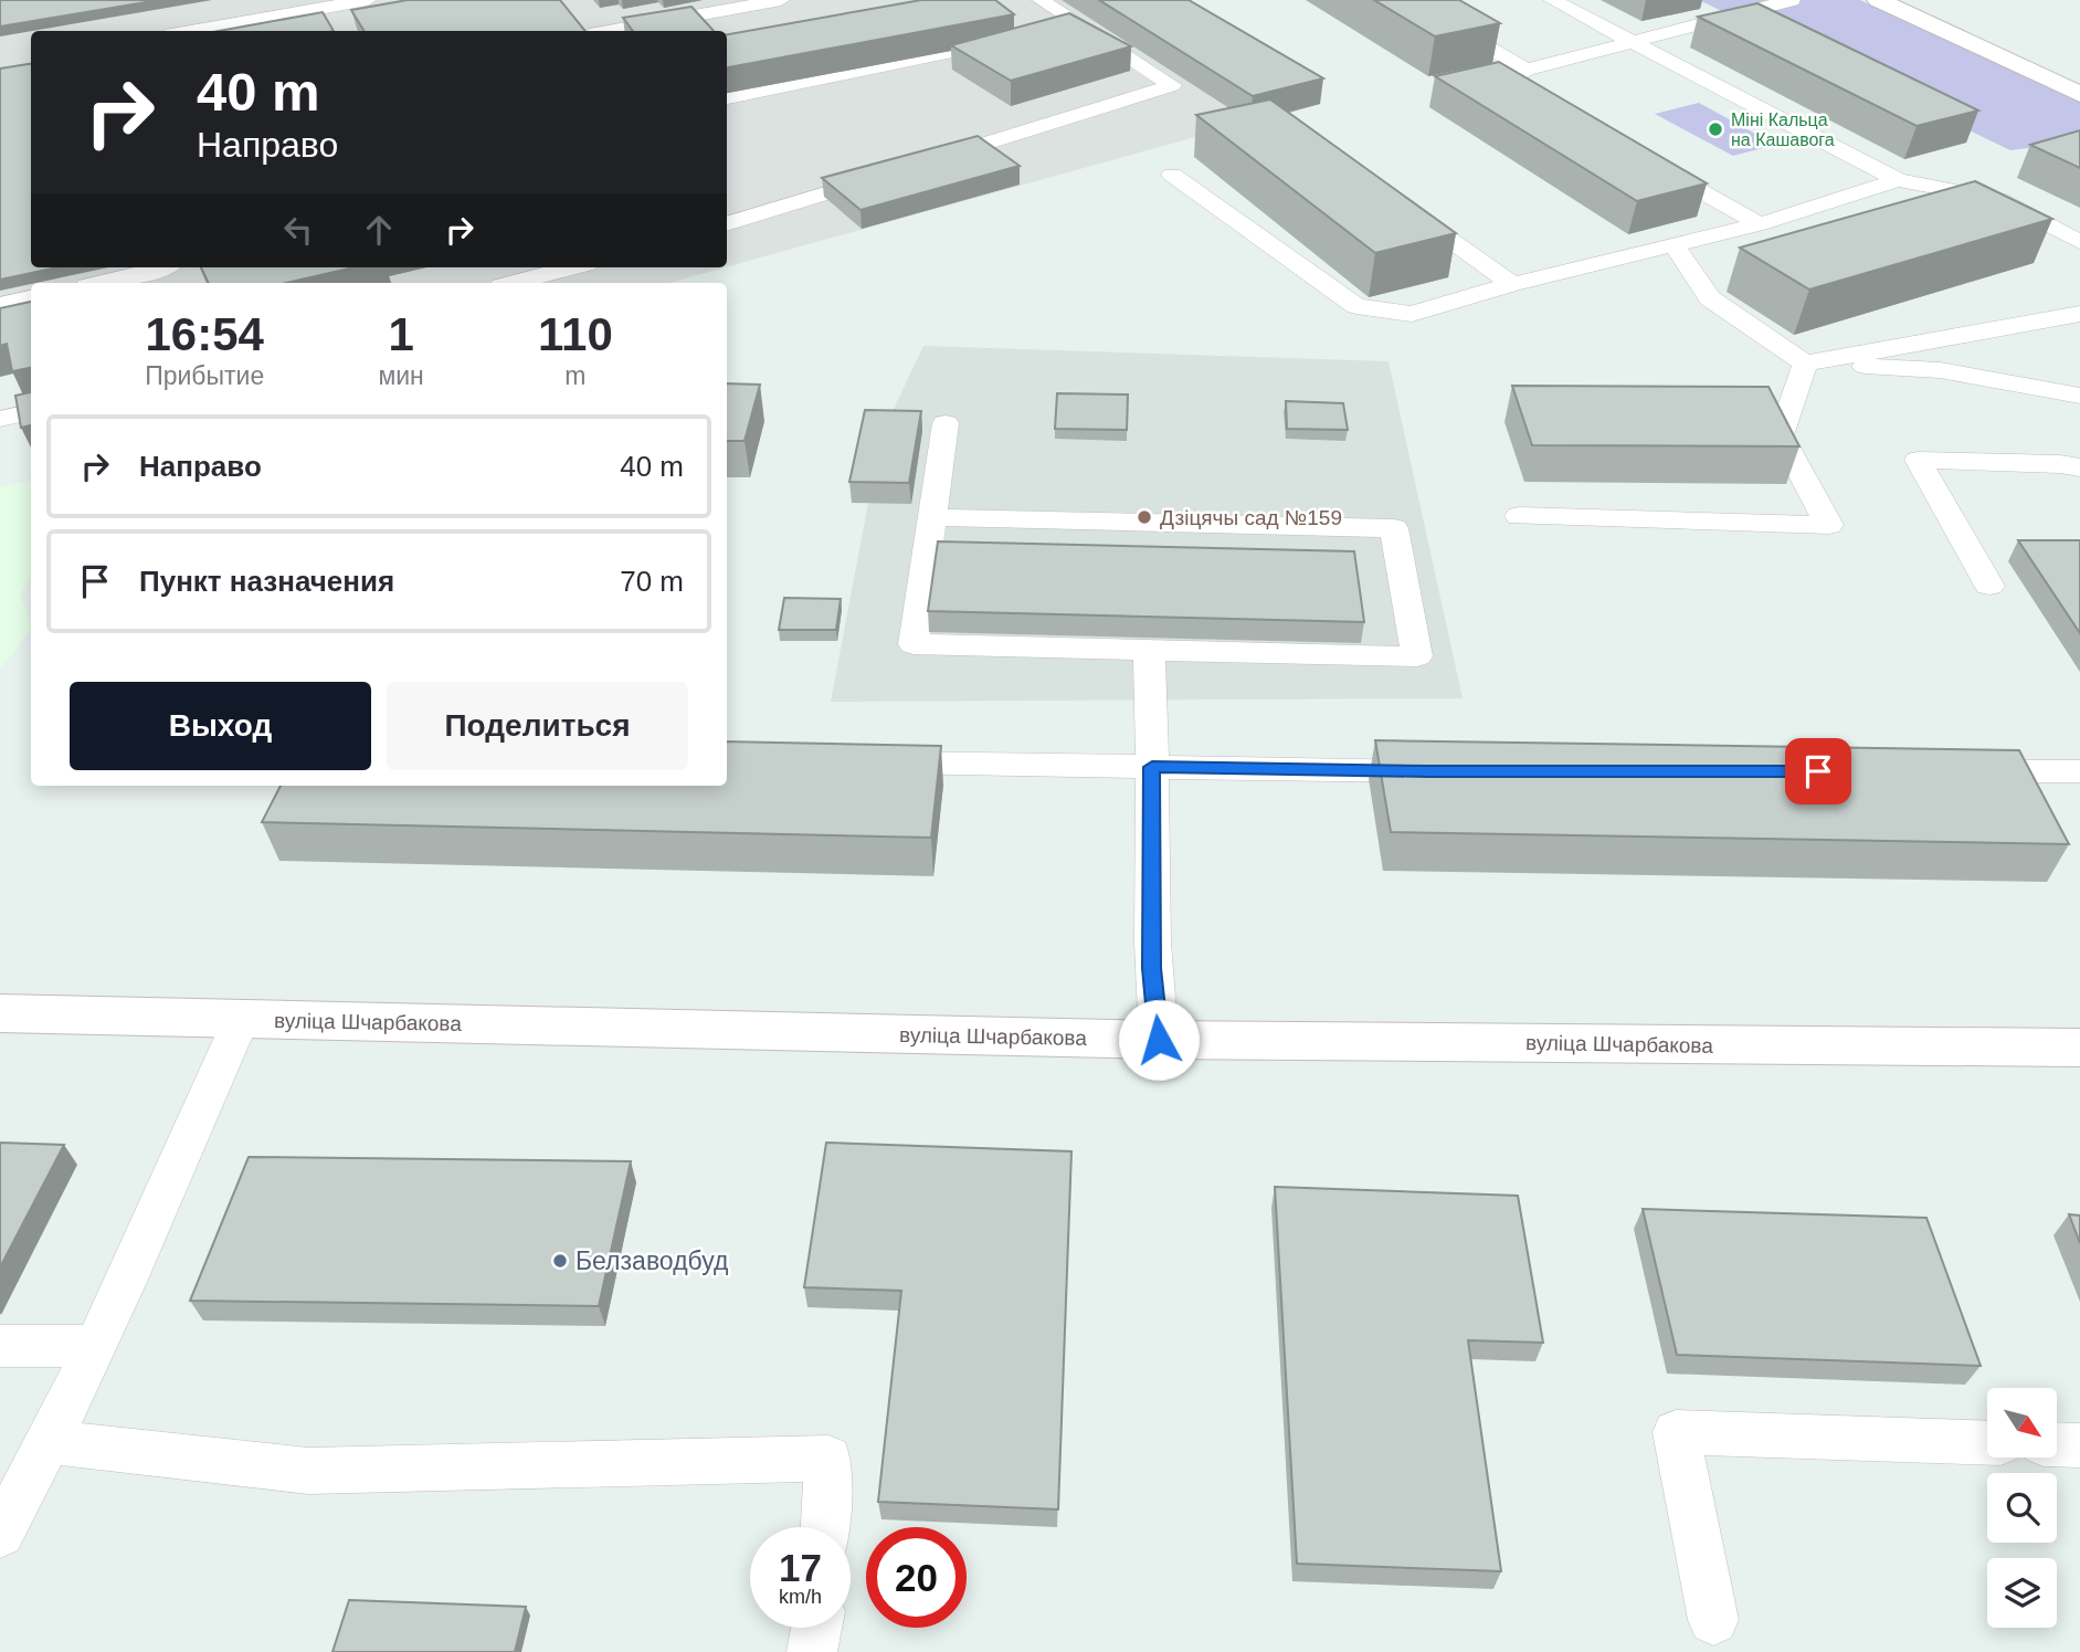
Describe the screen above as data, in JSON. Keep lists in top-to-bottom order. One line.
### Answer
{"streets":{"street":["вуліца Шчарбакова"]},"places":["Міні Кальца на Кашавога","Дзіцячы сад №159","Белзаводбуд"],"north":"bottom right","page":{"turn":["40 m","Направо"],"eta":["16:54","Прибытие","1","мин","110","m"],"list":[{"name":"Направо","value":"40 m"},{"name":"Пункт назначения","value":"70 m"}],"buttons":["Выход","Поделиться"],"speed":"17 km/h","limit":"20"}}
